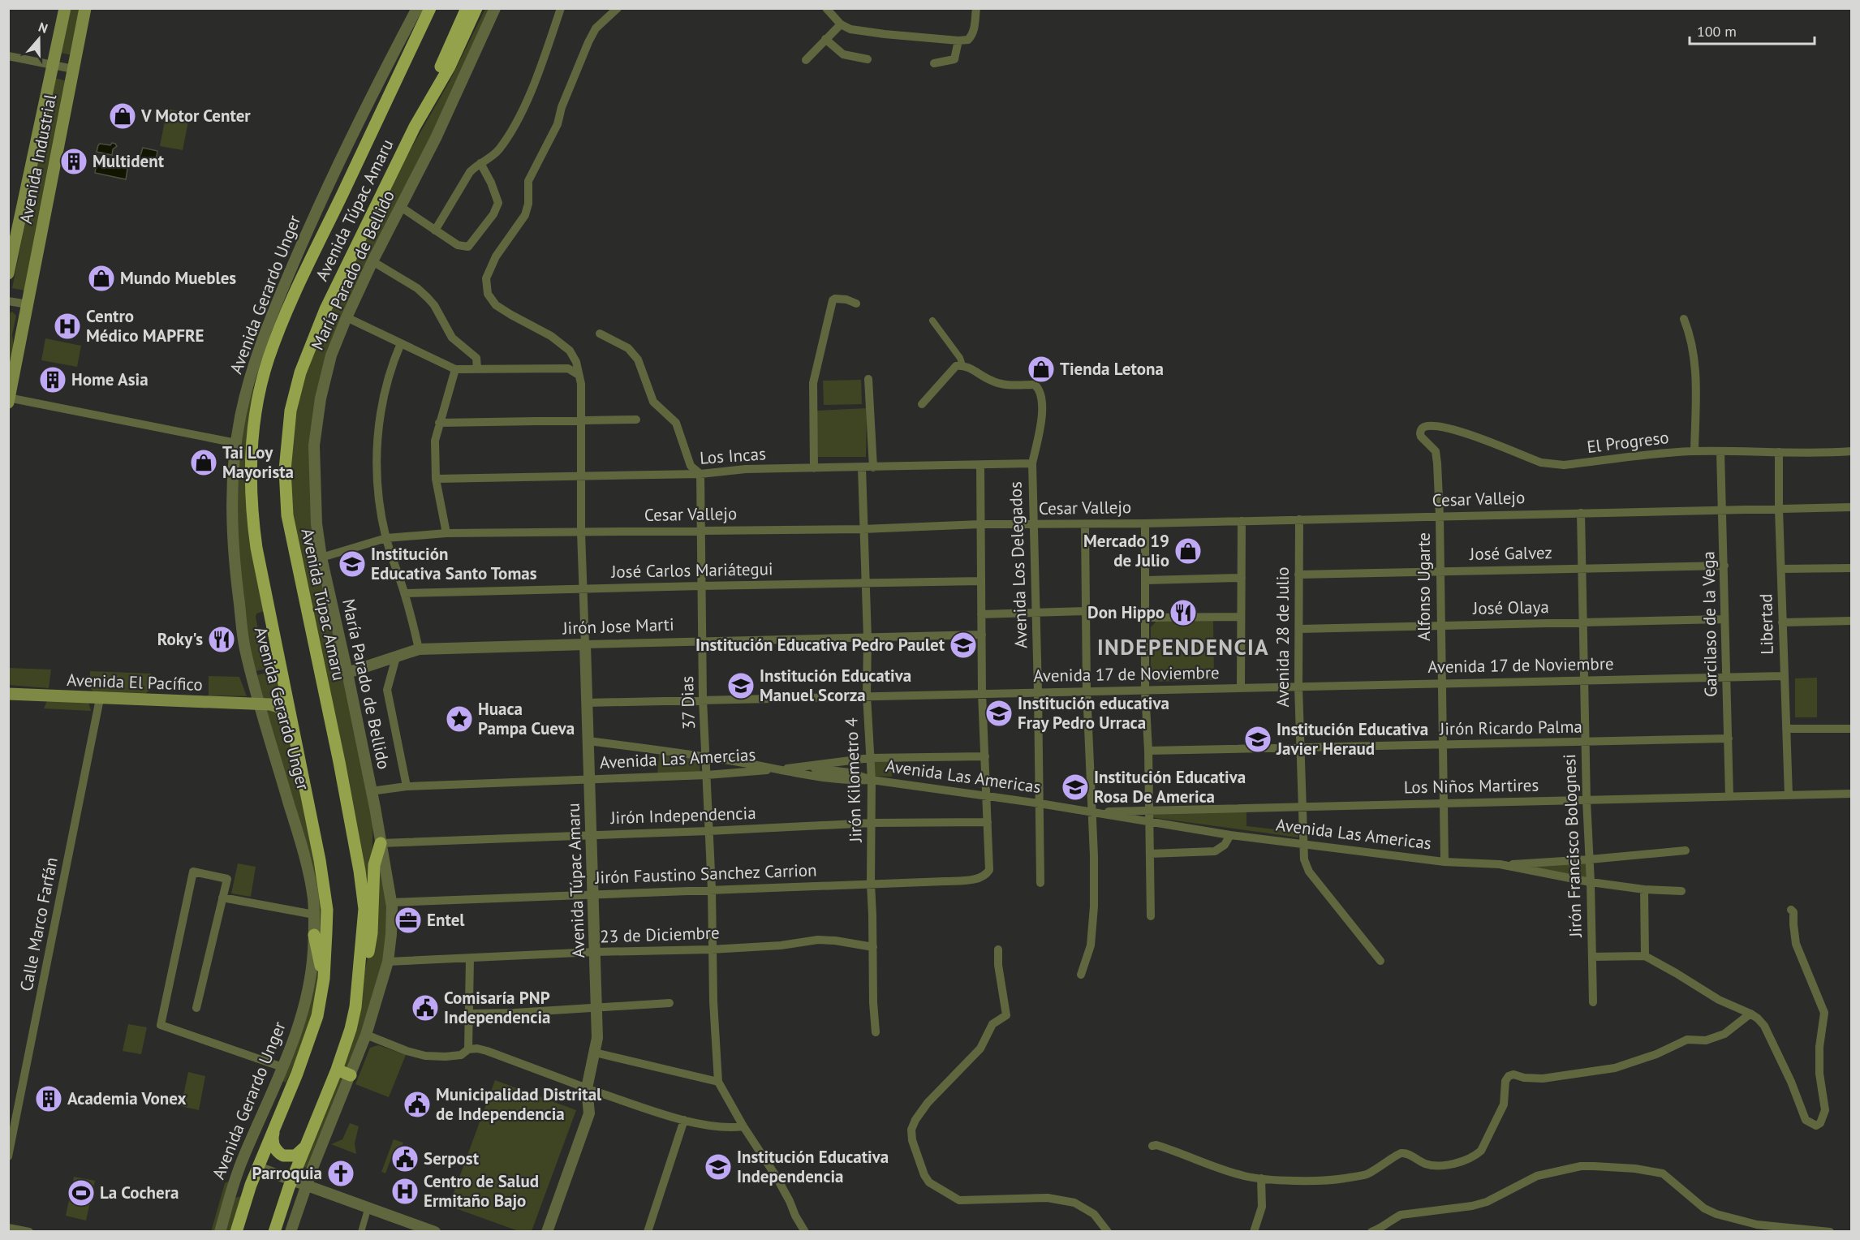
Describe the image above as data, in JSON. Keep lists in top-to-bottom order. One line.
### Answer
{"streets":{"main road":["Avenida Industrial","Avenida Túpac Amaru","Avenida El Pacífico"],"street":["María Parado de Bellido","Avenida Gerardo Unger","El Progreso","Los Incas","Cesar Vallejo","José Galvez","Avenida Los Delegados","José Carlos Mariátegui","Alfonso Ugarte","José Olaya","Garcilaso de la Vega","Libertad","Jirón Jose Marti","Avenida 28 de Julio","Avenida 17 de Noviembre","37 Dias","Jirón Ricardo Palma","Avenida Las Amercias","Avenida Las Americas","Jirón Kilometro 4","Los Niños Martires","Jirón Independencia","Jirón Francisco Bolognesi","Jirón Faustino Sanchez Carrion","Calle Marco Farfán","23 de Diciembre"]},"crossings":[["Avenida Túpac Amaru","Los Incas"],["Avenida Túpac Amaru","Cesar Vallejo"],["Avenida Túpac Amaru","José Carlos Mariátegui"],["Avenida Túpac Amaru","Jirón Jose Marti"],["Avenida Túpac Amaru","Avenida 17 de Noviembre"],["Avenida Túpac Amaru","Avenida El Pacífico"],["Avenida Túpac Amaru","Avenida Las Amercias"],["Avenida Túpac Amaru","Avenida Las Americas"],["Avenida Túpac Amaru","Jirón Independencia"],["Avenida Túpac Amaru","Jirón Faustino Sanchez Carrion"],["Avenida Túpac Amaru","23 de Diciembre"],["María Parado de Bellido","Cesar Vallejo"],["María Parado de Bellido","Jirón Jose Marti"],["María Parado de Bellido","Avenida Las Amercias"],["María Parado de Bellido","Jirón Independencia"],["María Parado de Bellido","Jirón Faustino Sanchez Carrion"],["María Parado de Bellido","23 de Diciembre"],["Avenida Gerardo Unger","Avenida El Pacífico"],["El Progreso","Alfonso Ugarte"],["El Progreso","Garcilaso de la Vega"],["El Progreso","Libertad"],["Los Incas","Avenida Los Delegados"],["Los Incas","37 Dias"],["Los Incas","Jirón Kilometro 4"],["Cesar Vallejo","Avenida Los Delegados"],["Cesar Vallejo","Alfonso Ugarte"],["Cesar Vallejo","Garcilaso de la Vega"],["Cesar Vallejo","Libertad"],["Cesar Vallejo","Avenida 28 de Julio"],["Cesar Vallejo","37 Dias"],["Cesar Vallejo","Jirón Kilometro 4"],["Cesar Vallejo","Jirón Francisco Bolognesi"],["José Galvez","Alfonso Ugarte"],["José Galvez","Garcilaso de la Vega"],["José Galvez","Avenida 28 de Julio"],["José Galvez","Jirón Francisco Bolognesi"],["Avenida Los Delegados","Avenida 17 de Noviembre"],["Avenida Los Delegados","Avenida Las Americas"],["José Carlos Mariátegui","37 Dias"],["José Carlos Mariátegui","Jirón Kilometro 4"],["Alfonso Ugarte","José Olaya"],["Alfonso Ugarte","Avenida 17 de Noviembre"],["Alfonso Ugarte","Jirón Ricardo Palma"],["Alfonso Ugarte","Avenida Las Americas"],["Alfonso Ugarte","Los Niños Martires"],["José Olaya","Garcilaso de la Vega"],["José Olaya","Avenida 28 de Julio"],["José Olaya","Jirón Francisco Bolognesi"],["Garcilaso de la Vega","Avenida 17 de Noviembre"],["Garcilaso de la Vega","Jirón Ricardo Palma"],["Garcilaso de la Vega","Los Niños Martires"],["Libertad","Avenida 17 de Noviembre"],["Libertad","Los Niños Martires"],["Jirón Jose Marti","37 Dias"],["Jirón Jose Marti","Jirón Kilometro 4"],["Avenida 28 de Julio","Avenida 17 de Noviembre"],["Avenida 28 de Julio","Jirón Ricardo Palma"],["Avenida 28 de Julio","Avenida Las Americas"],["Avenida 28 de Julio","Los Niños Martires"],["Avenida 17 de Noviembre","37 Dias"],["Avenida 17 de Noviembre","Jirón Kilometro 4"],["Avenida 17 de Noviembre","Jirón Francisco Bolognesi"],["Avenida El Pacífico","Calle Marco Farfán"],["37 Dias","Avenida Las Amercias"],["37 Dias","Avenida Las Americas"],["37 Dias","Jirón Independencia"],["37 Dias","Jirón Faustino Sanchez Carrion"],["37 Dias","23 de Diciembre"],["Jirón Ricardo Palma","Jirón Francisco Bolognesi"],["Avenida Las Amercias","Avenida Las Americas"],["Avenida Las Amercias","Jirón Kilometro 4"],["Avenida Las Americas","Jirón Kilometro 4"],["Avenida Las Americas","Los Niños Martires"],["Avenida Las Americas","Jirón Francisco Bolognesi"],["Jirón Kilometro 4","Jirón Independencia"],["Jirón Kilometro 4","Jirón Faustino Sanchez Carrion"],["Jirón Kilometro 4","23 de Diciembre"],["Los Niños Martires","Jirón Francisco Bolognesi"],["Jirón Independencia","Jirón Faustino Sanchez Carrion"]],"districts":["INDEPENDENCIA"],"places":{"shop":["V Motor Center","Mundo Muebles","Tienda Letona","Tai Loy Mayorista","Mercado 19 de Julio"],"building":["Multident","Home Asia","Academia Vonex"],"hospital":["Centro Médico MAPFRE","Centro de Salud Ermitaño Bajo"],"school or university":["Institución Educativa Santo Tomas","Institución Educativa Pedro Paulet","Institución Educativa Manuel Scorza","Institución educativa Fray Pedro Urraca","Institución Educativa Javier Heraud","Institución Educativa Rosa De America","Institución Educativa Independencia"],"restaurant":["Don Hippo","Roky's"],"place":["Huaca Pampa Cueva"],"office":["Entel"],"public building":["Comisaría PNP Independencia","Municipalidad Distrital de Independencia","Serpost"],"church":["Parroquia"],"sports":["La Cochera"]},"scale_bar":"100 m","north":"top"}
